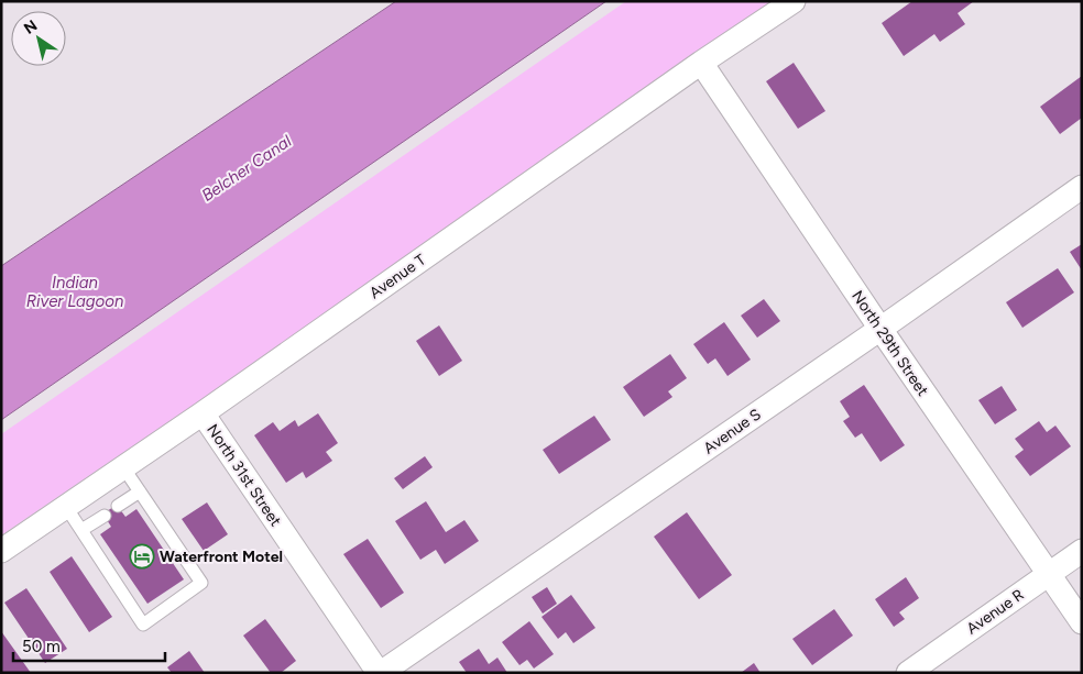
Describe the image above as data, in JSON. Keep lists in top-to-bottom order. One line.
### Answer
{"streets":{"street":["Avenue T","North 29th Street","Avenue S","North 31st Street","Avenue R"]},"crossings":[["Avenue T","North 29th Street"],["Avenue T","North 31st Street"],["North 29th Street","Avenue S"],["North 29th Street","Avenue R"],["Avenue S","North 31st Street"]],"water":["Belcher Canal","Indian River Lagoon"],"places":{"hotel":["Waterfront Motel"]},"scale_bar":"50 m","north":"top left"}
